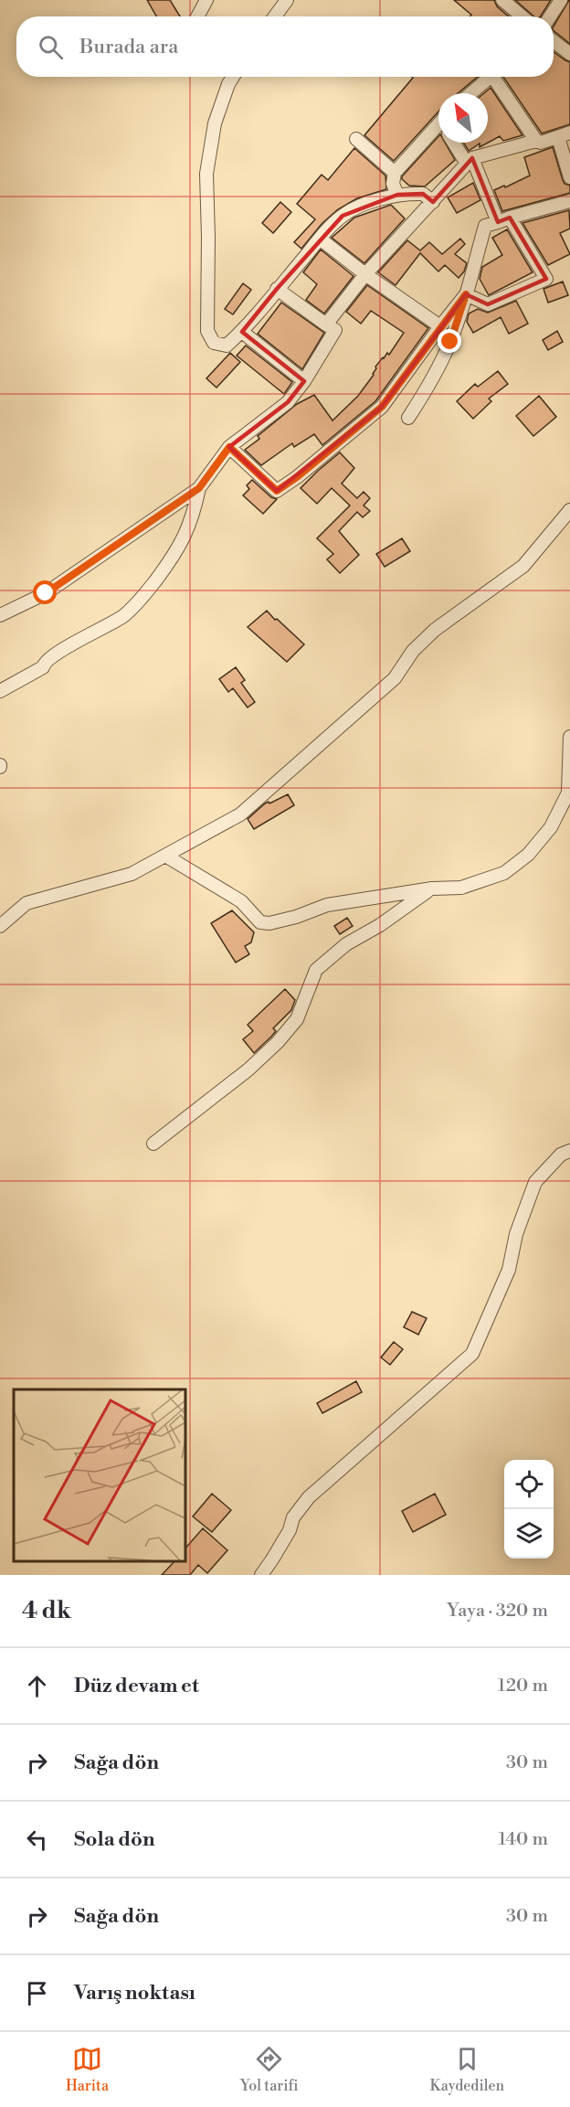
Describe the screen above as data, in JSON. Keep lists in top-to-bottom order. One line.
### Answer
{"north":"top left","page":{"search":"Burada ara","heading":["4 dk","Yaya · 320 m"],"list":[["Düz devam et","120 m"],["Sağa dön","30 m"],["Sola dön","140 m"],["Sağa dön","30 m"],"Varış noktası"],"nav":["Harita","Yol tarifi","Kaydedilen"]}}
